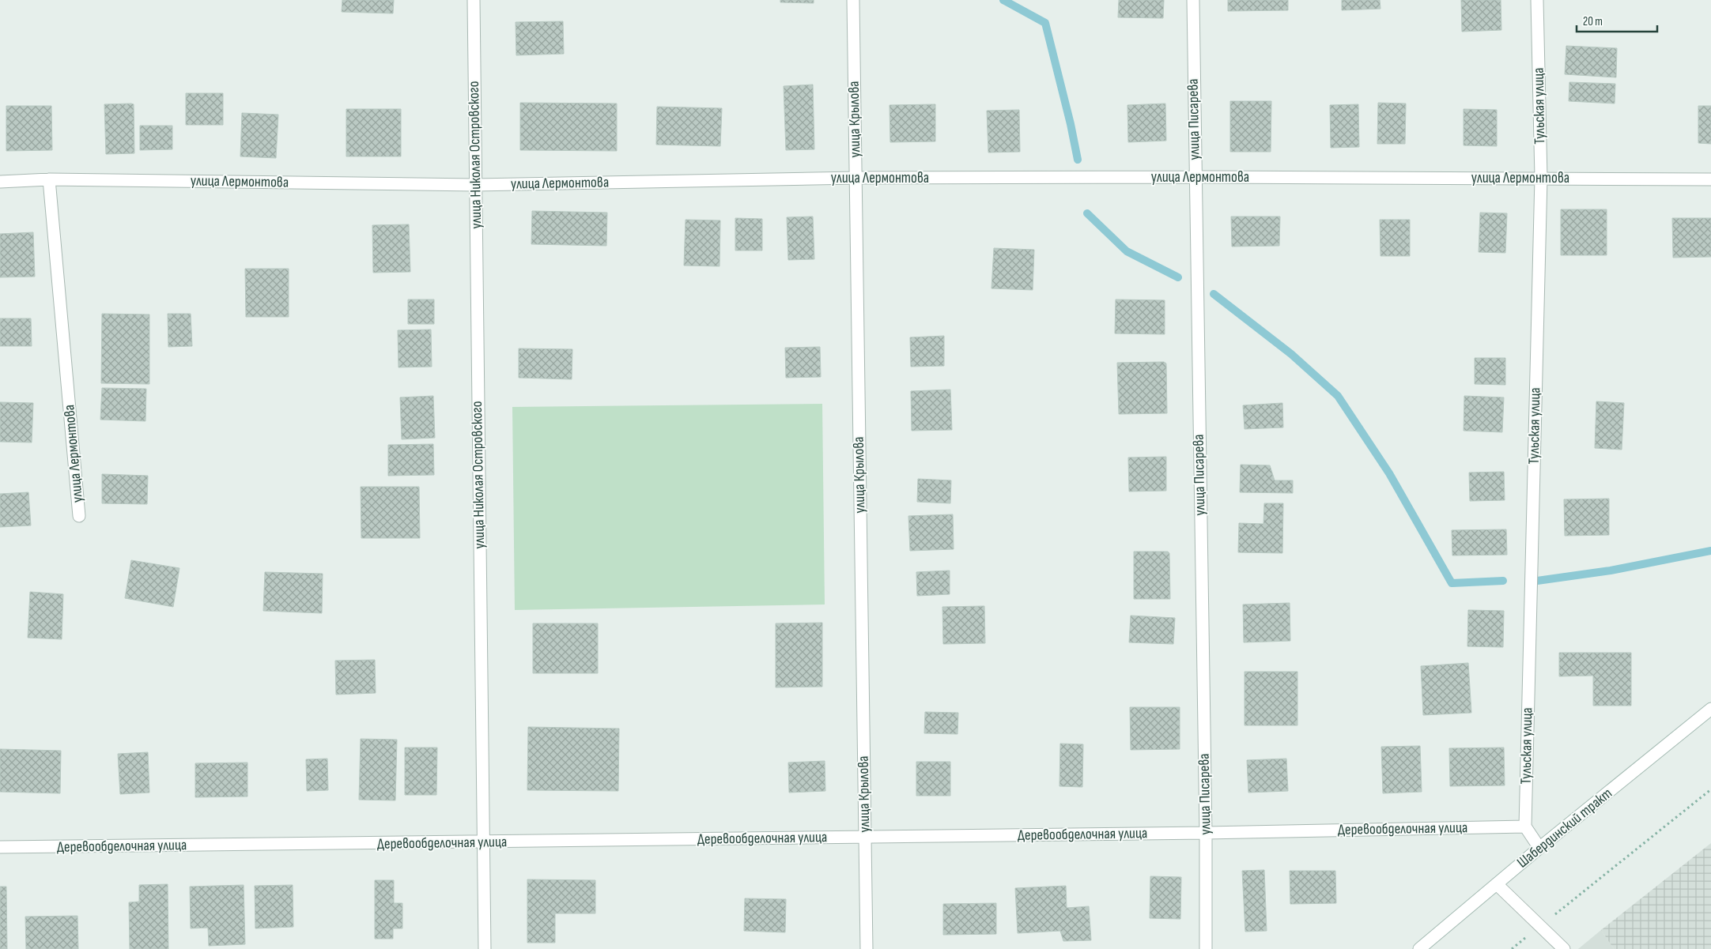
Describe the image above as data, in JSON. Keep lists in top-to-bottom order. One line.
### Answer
{"streets":{"street":["Тульская улица","улица Крылова","улица Писарева","улица Николая Островского","улица Лермонтова","Шабердинский тракт","Деревообделочная улица"]},"crossings":[["Тульская улица","улица Лермонтова"],["Тульская улица","Деревообделочная улица"],["улица Крылова","улица Лермонтова"],["улица Крылова","Деревообделочная улица"],["улица Писарева","улица Лермонтова"],["улица Писарева","Деревообделочная улица"],["улица Николая Островского","улица Лермонтова"],["улица Николая Островского","Деревообделочная улица"]],"scale_bar":"20 m"}
